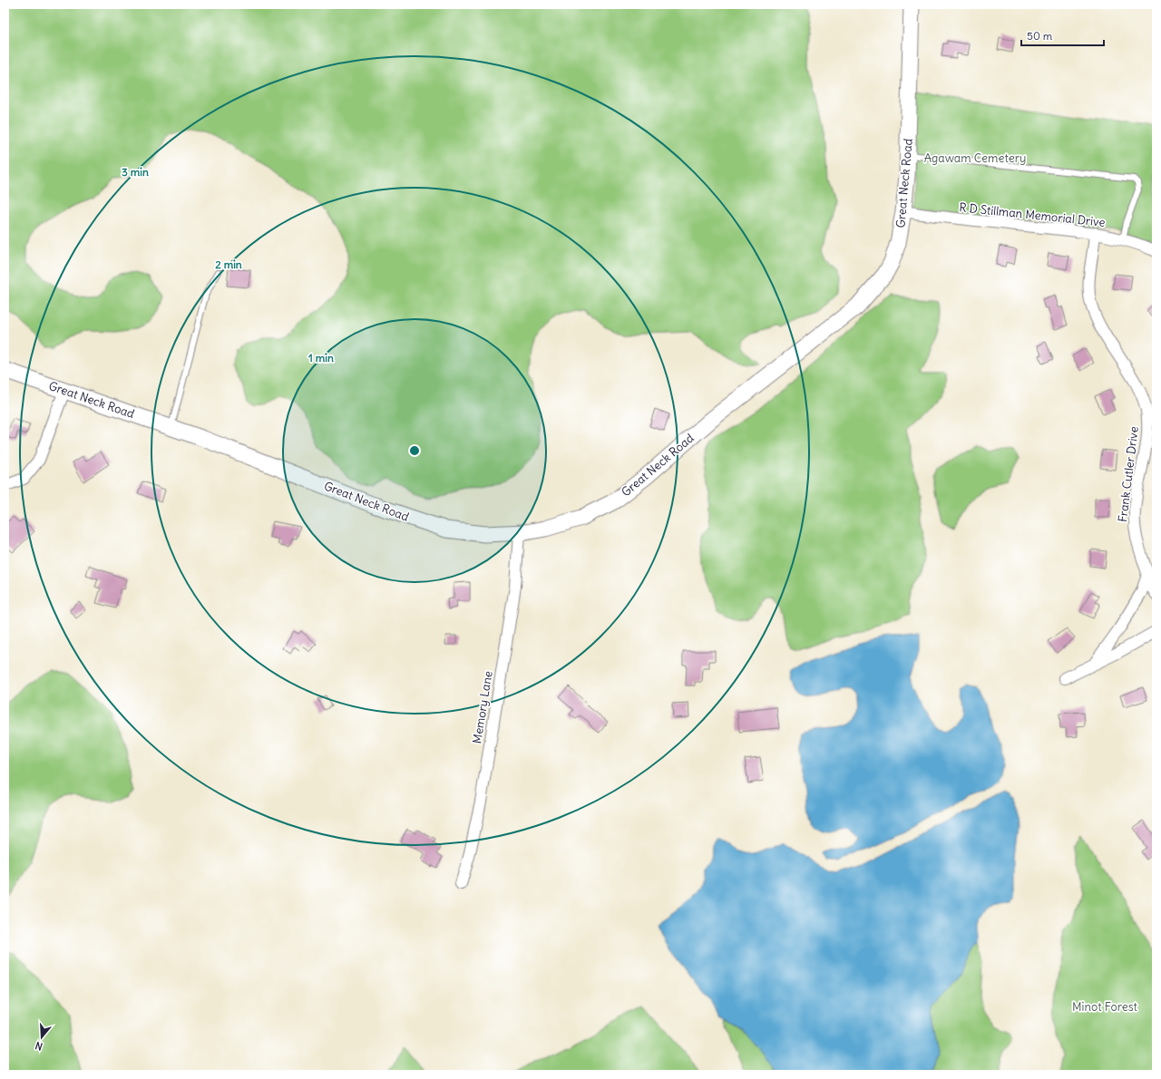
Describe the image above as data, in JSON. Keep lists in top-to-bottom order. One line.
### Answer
{"streets":{"street":["Great Neck Road","R D Stillman Memorial Drive","Frank Cutler Drive","Memory Lane"]},"crossings":[["Great Neck Road","R D Stillman Memorial Drive"],["Great Neck Road","Memory Lane"],["R D Stillman Memorial Drive","Frank Cutler Drive"]],"parks":["Agawam Cemetery","Minot Forest"],"scale_bar":"50 m","north":"bottom","rings":["3 min","2 min","1 min"]}
